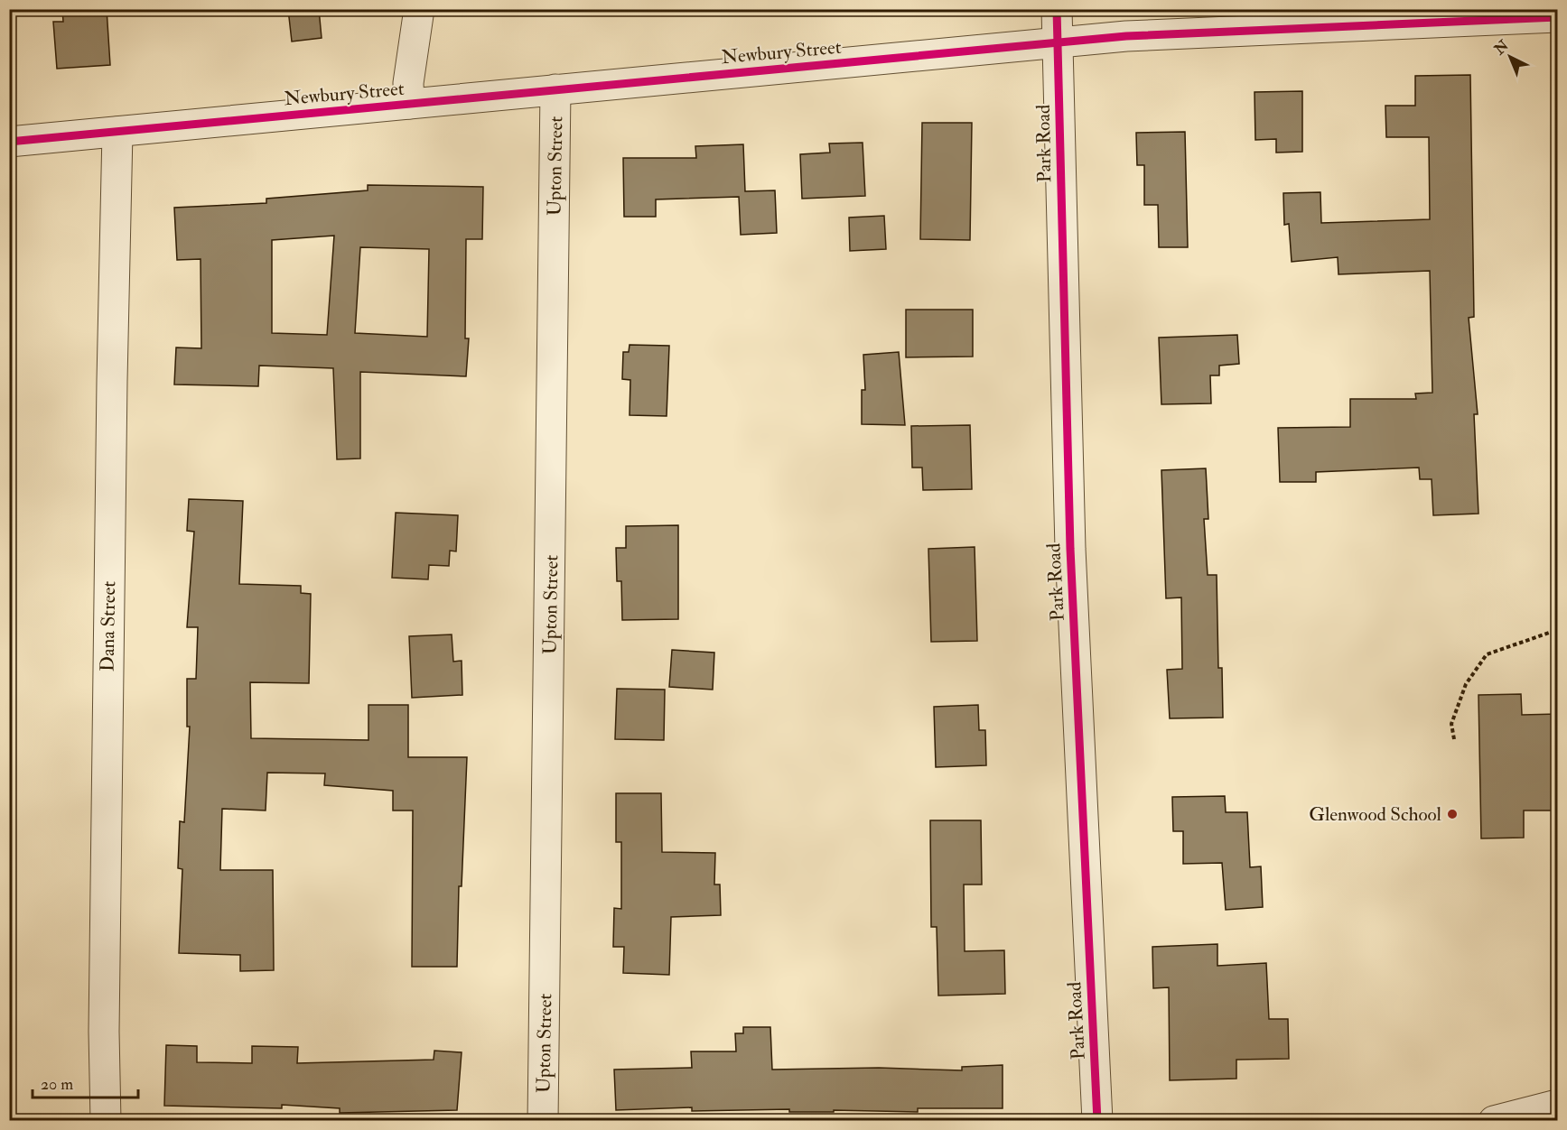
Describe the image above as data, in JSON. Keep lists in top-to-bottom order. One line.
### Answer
{"streets":{"street":["Newbury Street","Park Road","Upton Street","Dana Street"]},"crossings":[["Newbury Street","Park Road"],["Newbury Street","Upton Street"],["Newbury Street","Dana Street"]],"places":["Glenwood School"],"scale_bar":"20 m","north":"top left"}
